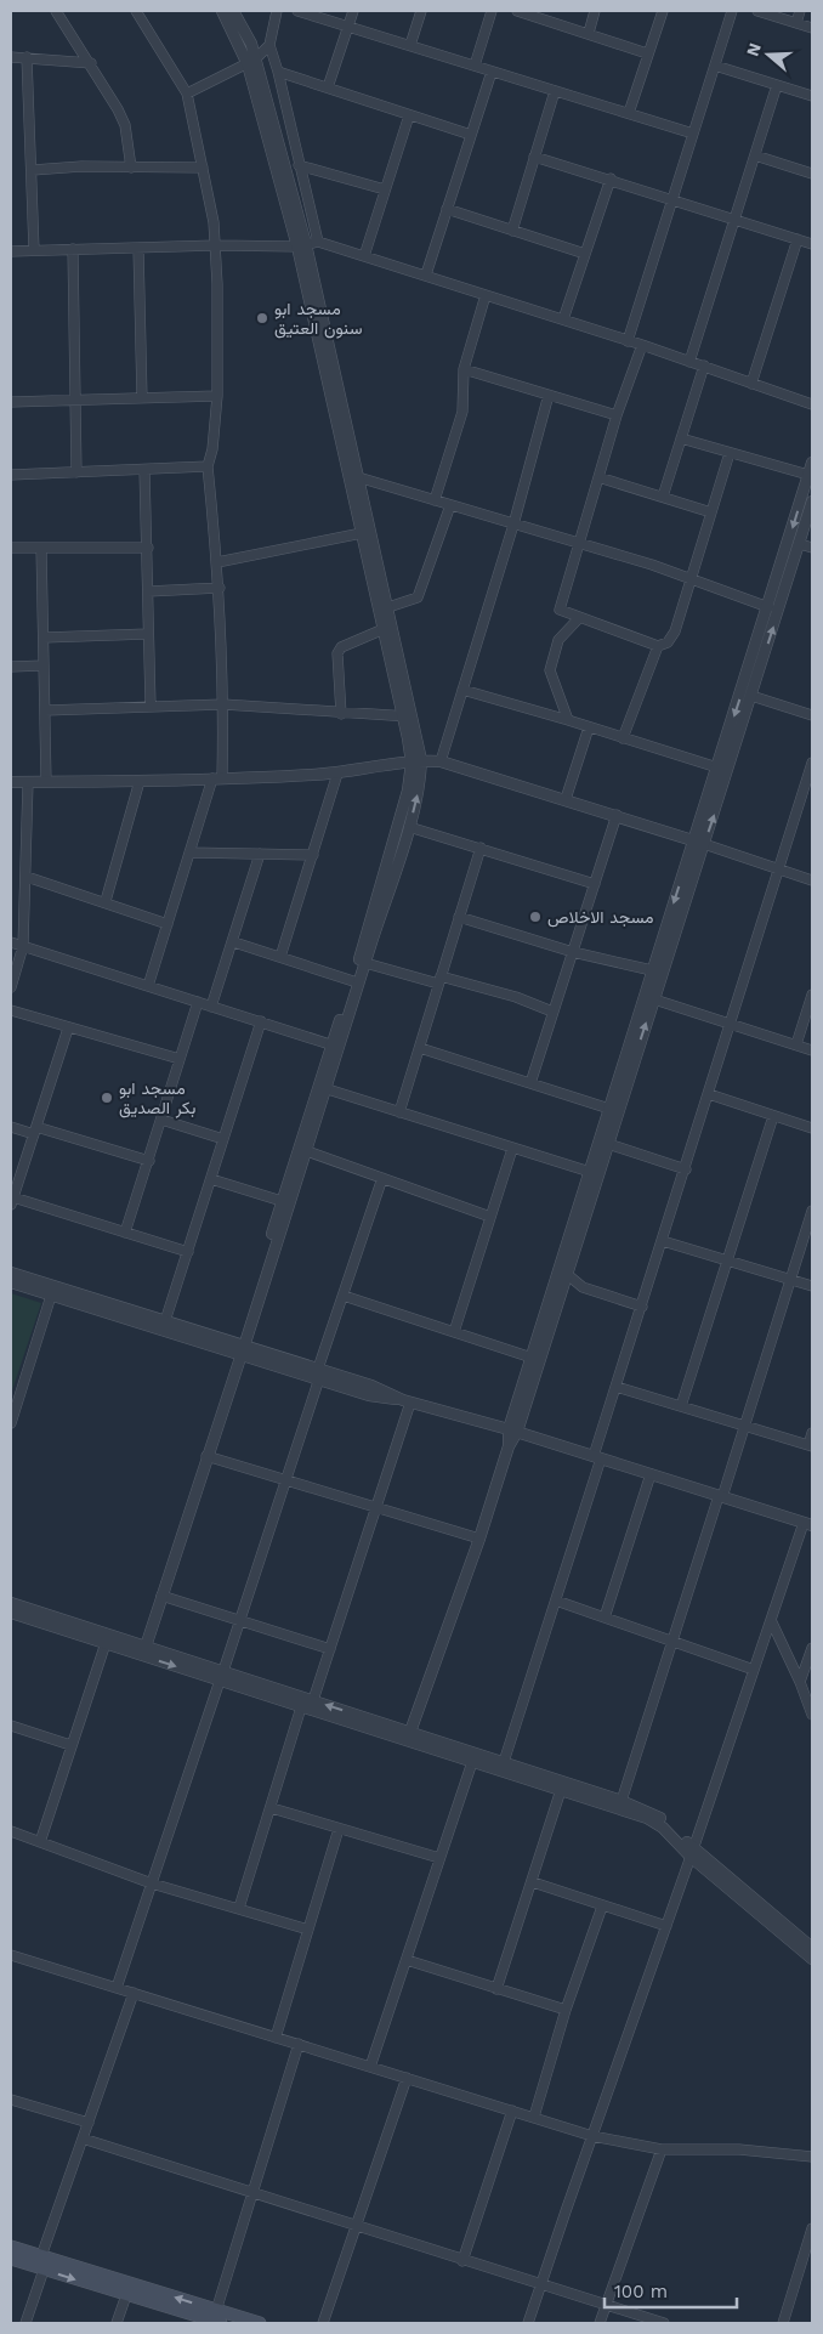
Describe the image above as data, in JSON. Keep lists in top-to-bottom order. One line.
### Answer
{"places":["مسجد ابو سنون العتيق","مسجد الاخلاص","مسجد ابو بكر الصديق"],"scale_bar":"100 m","north":"left"}
